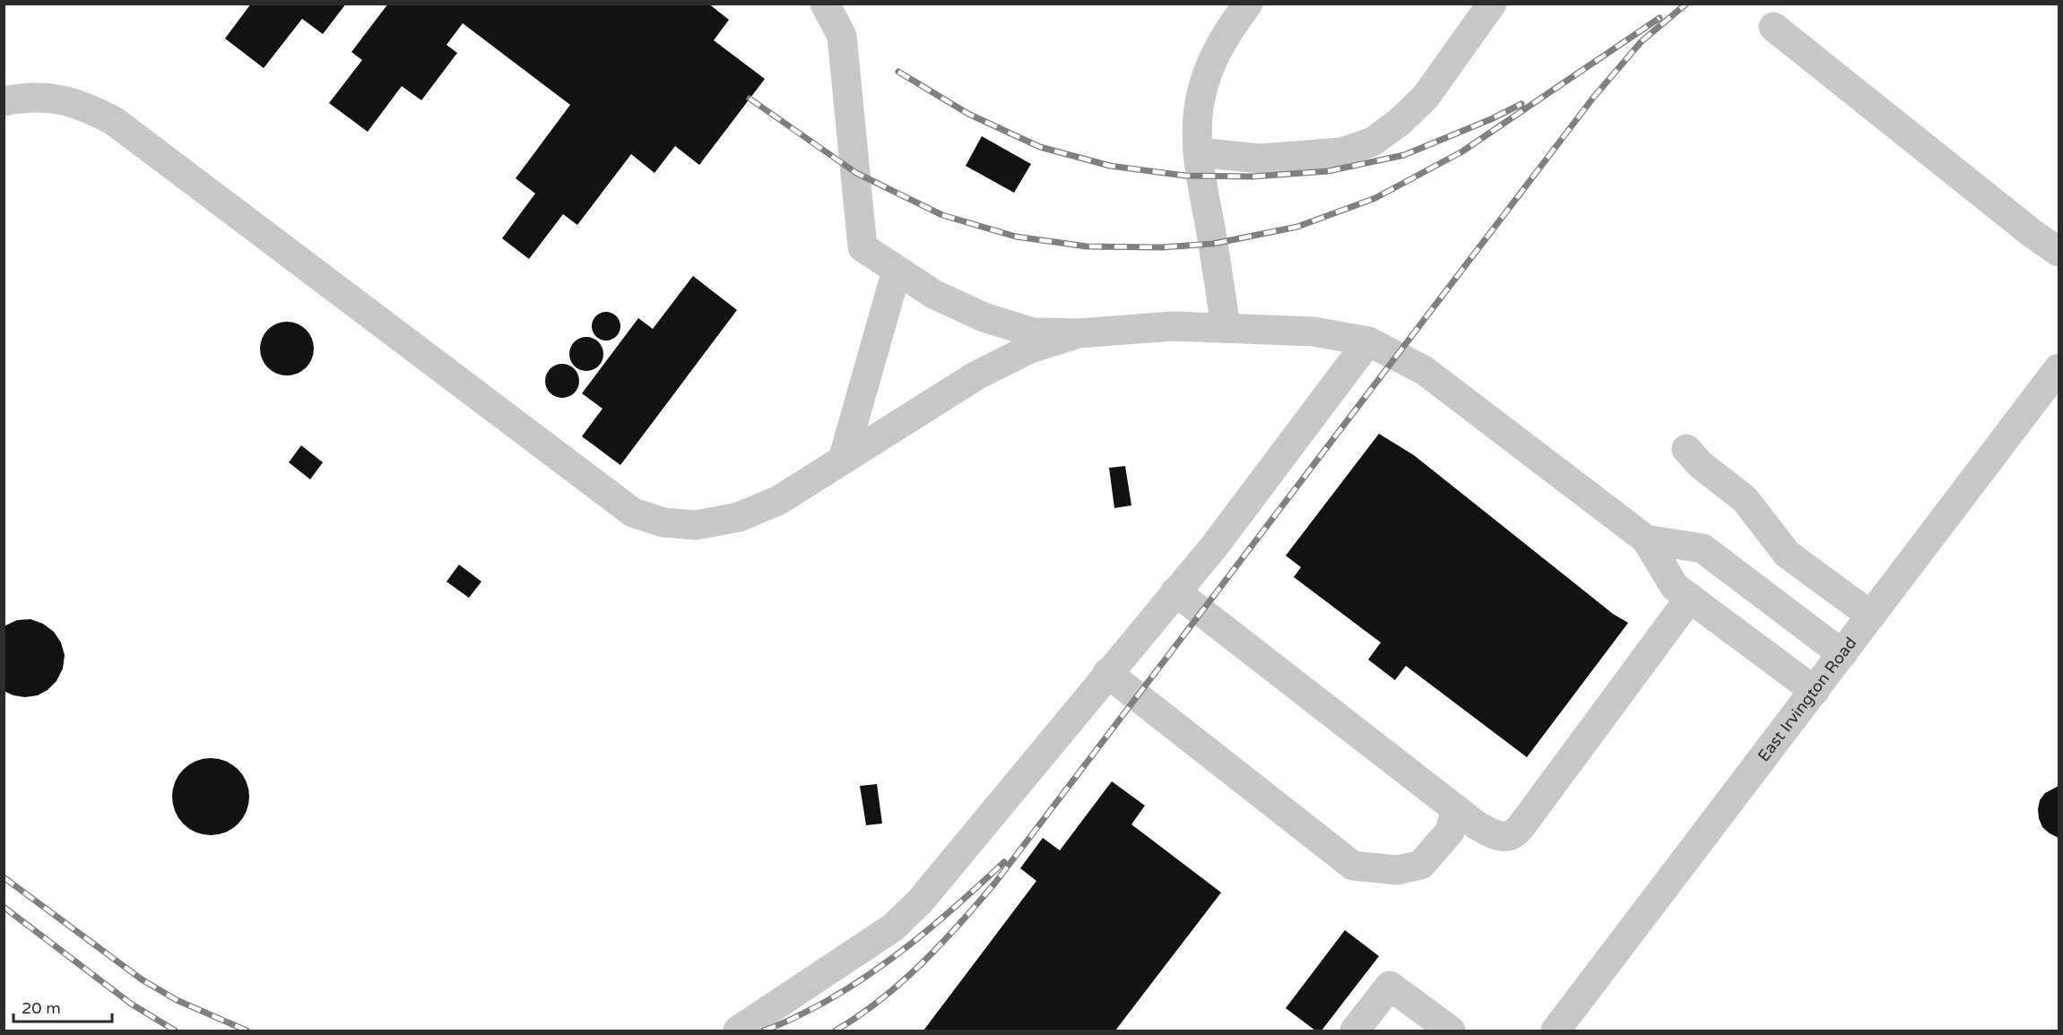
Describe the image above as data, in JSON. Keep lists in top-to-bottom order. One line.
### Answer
{"streets":{"street":["East Irvington Road"]},"scale_bar":"20 m"}
